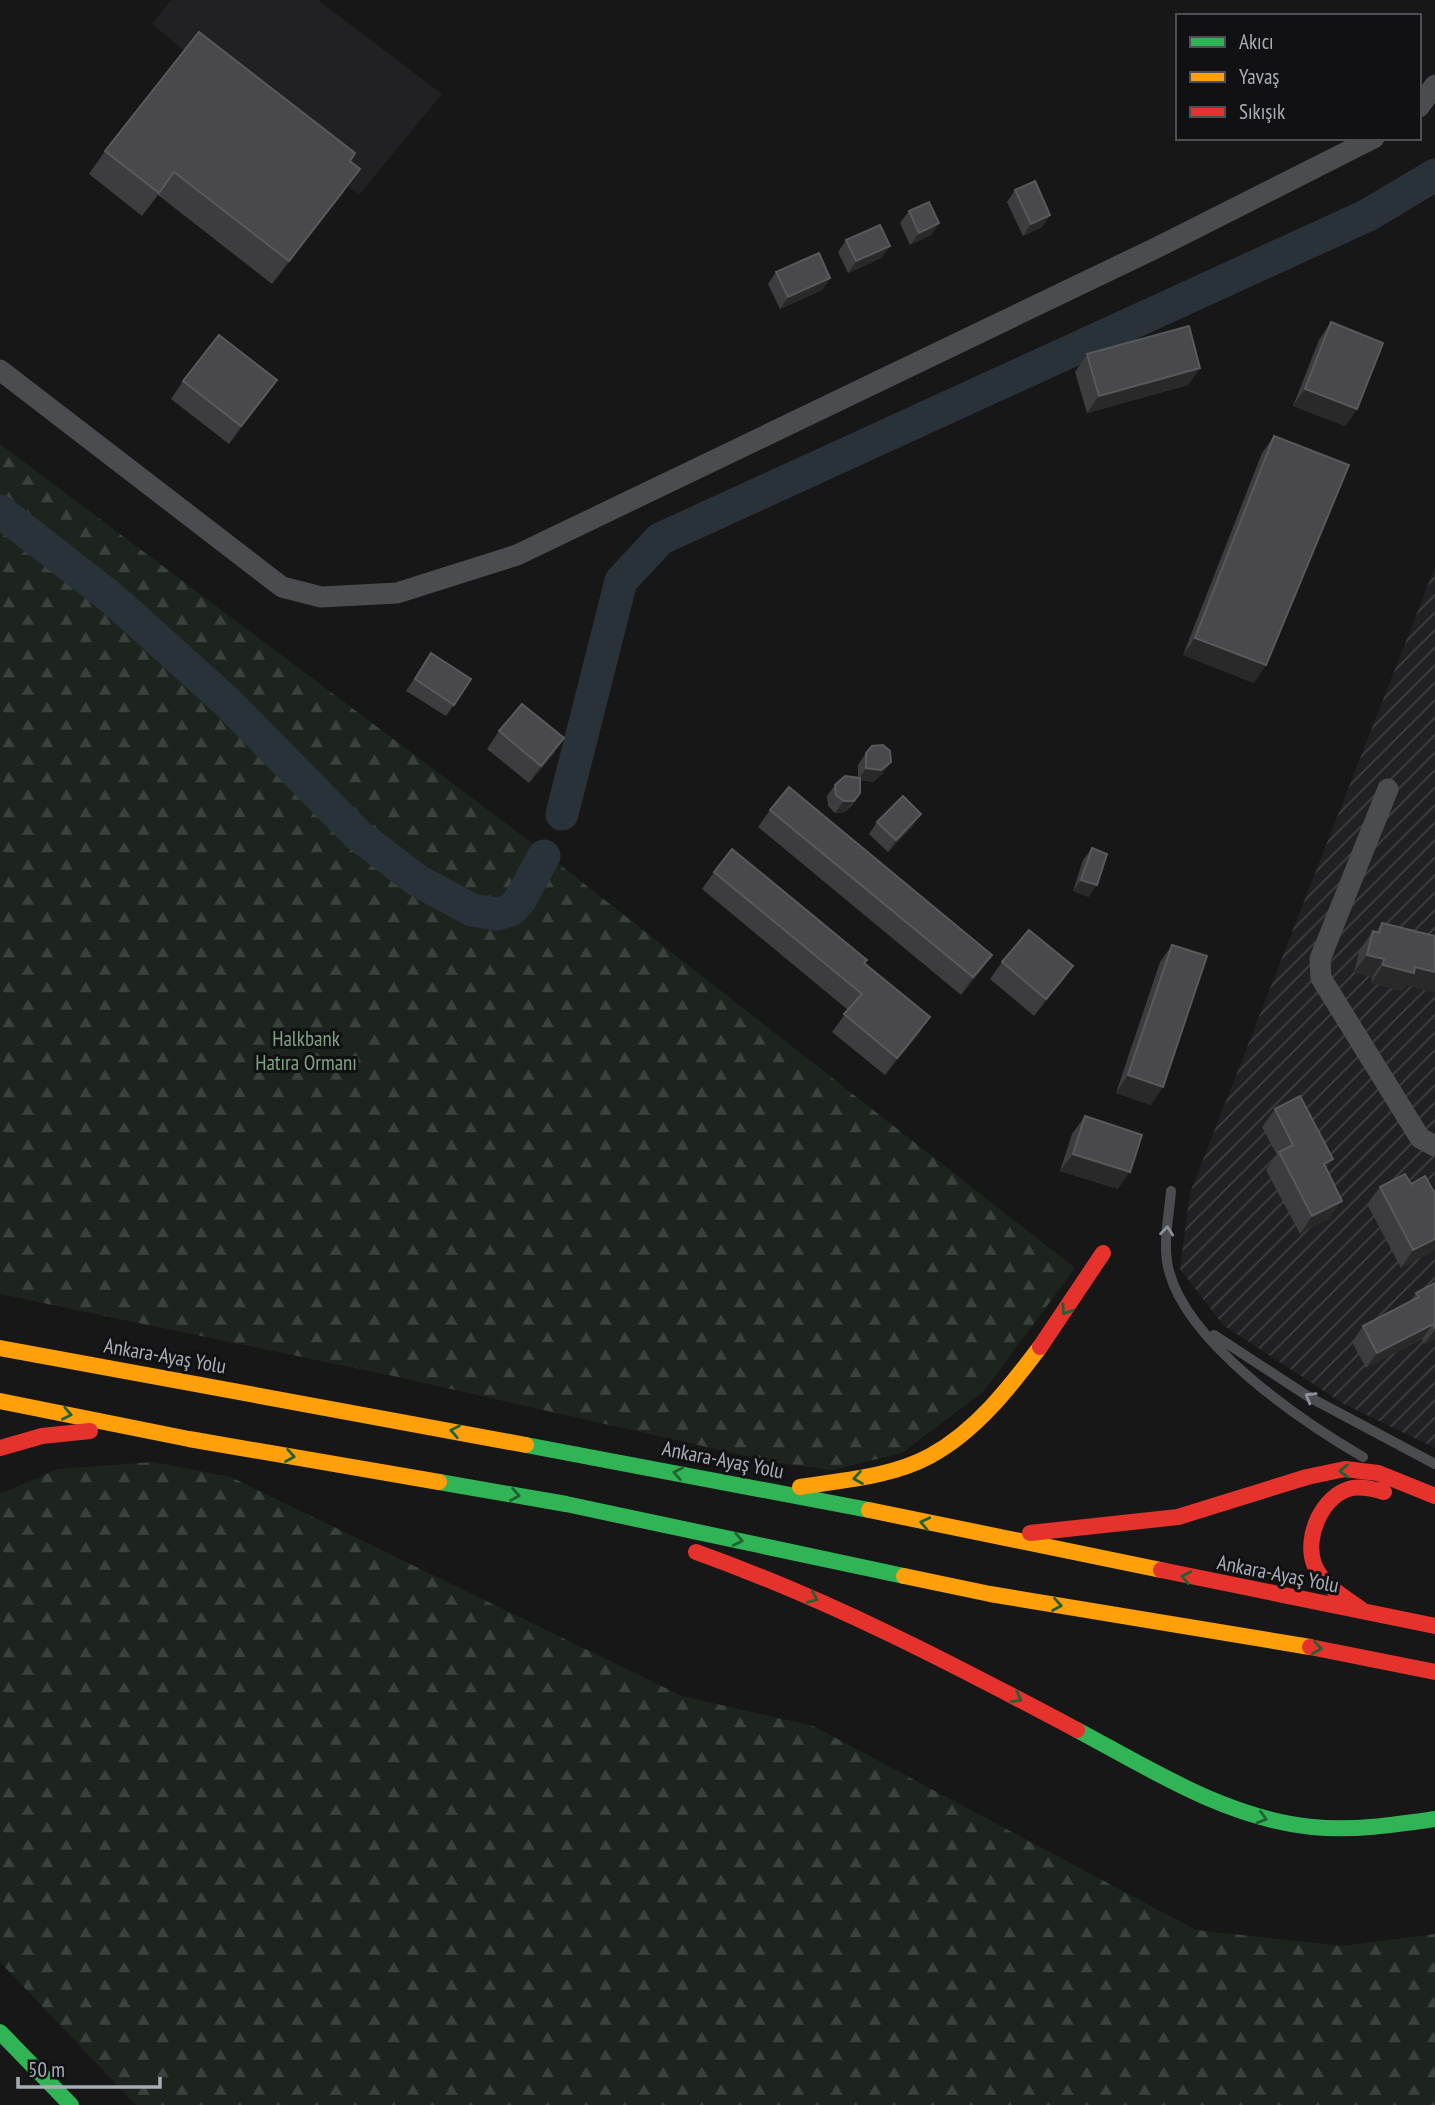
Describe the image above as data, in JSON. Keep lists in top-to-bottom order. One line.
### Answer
{"streets":{"highway":["Ankara-Ayaş Yolu"]},"parks":["Halkbank Hatıra Ormanı"],"legend":["Akıcı","Yavaş","Sıkışık"],"scale_bar":"50 m"}
